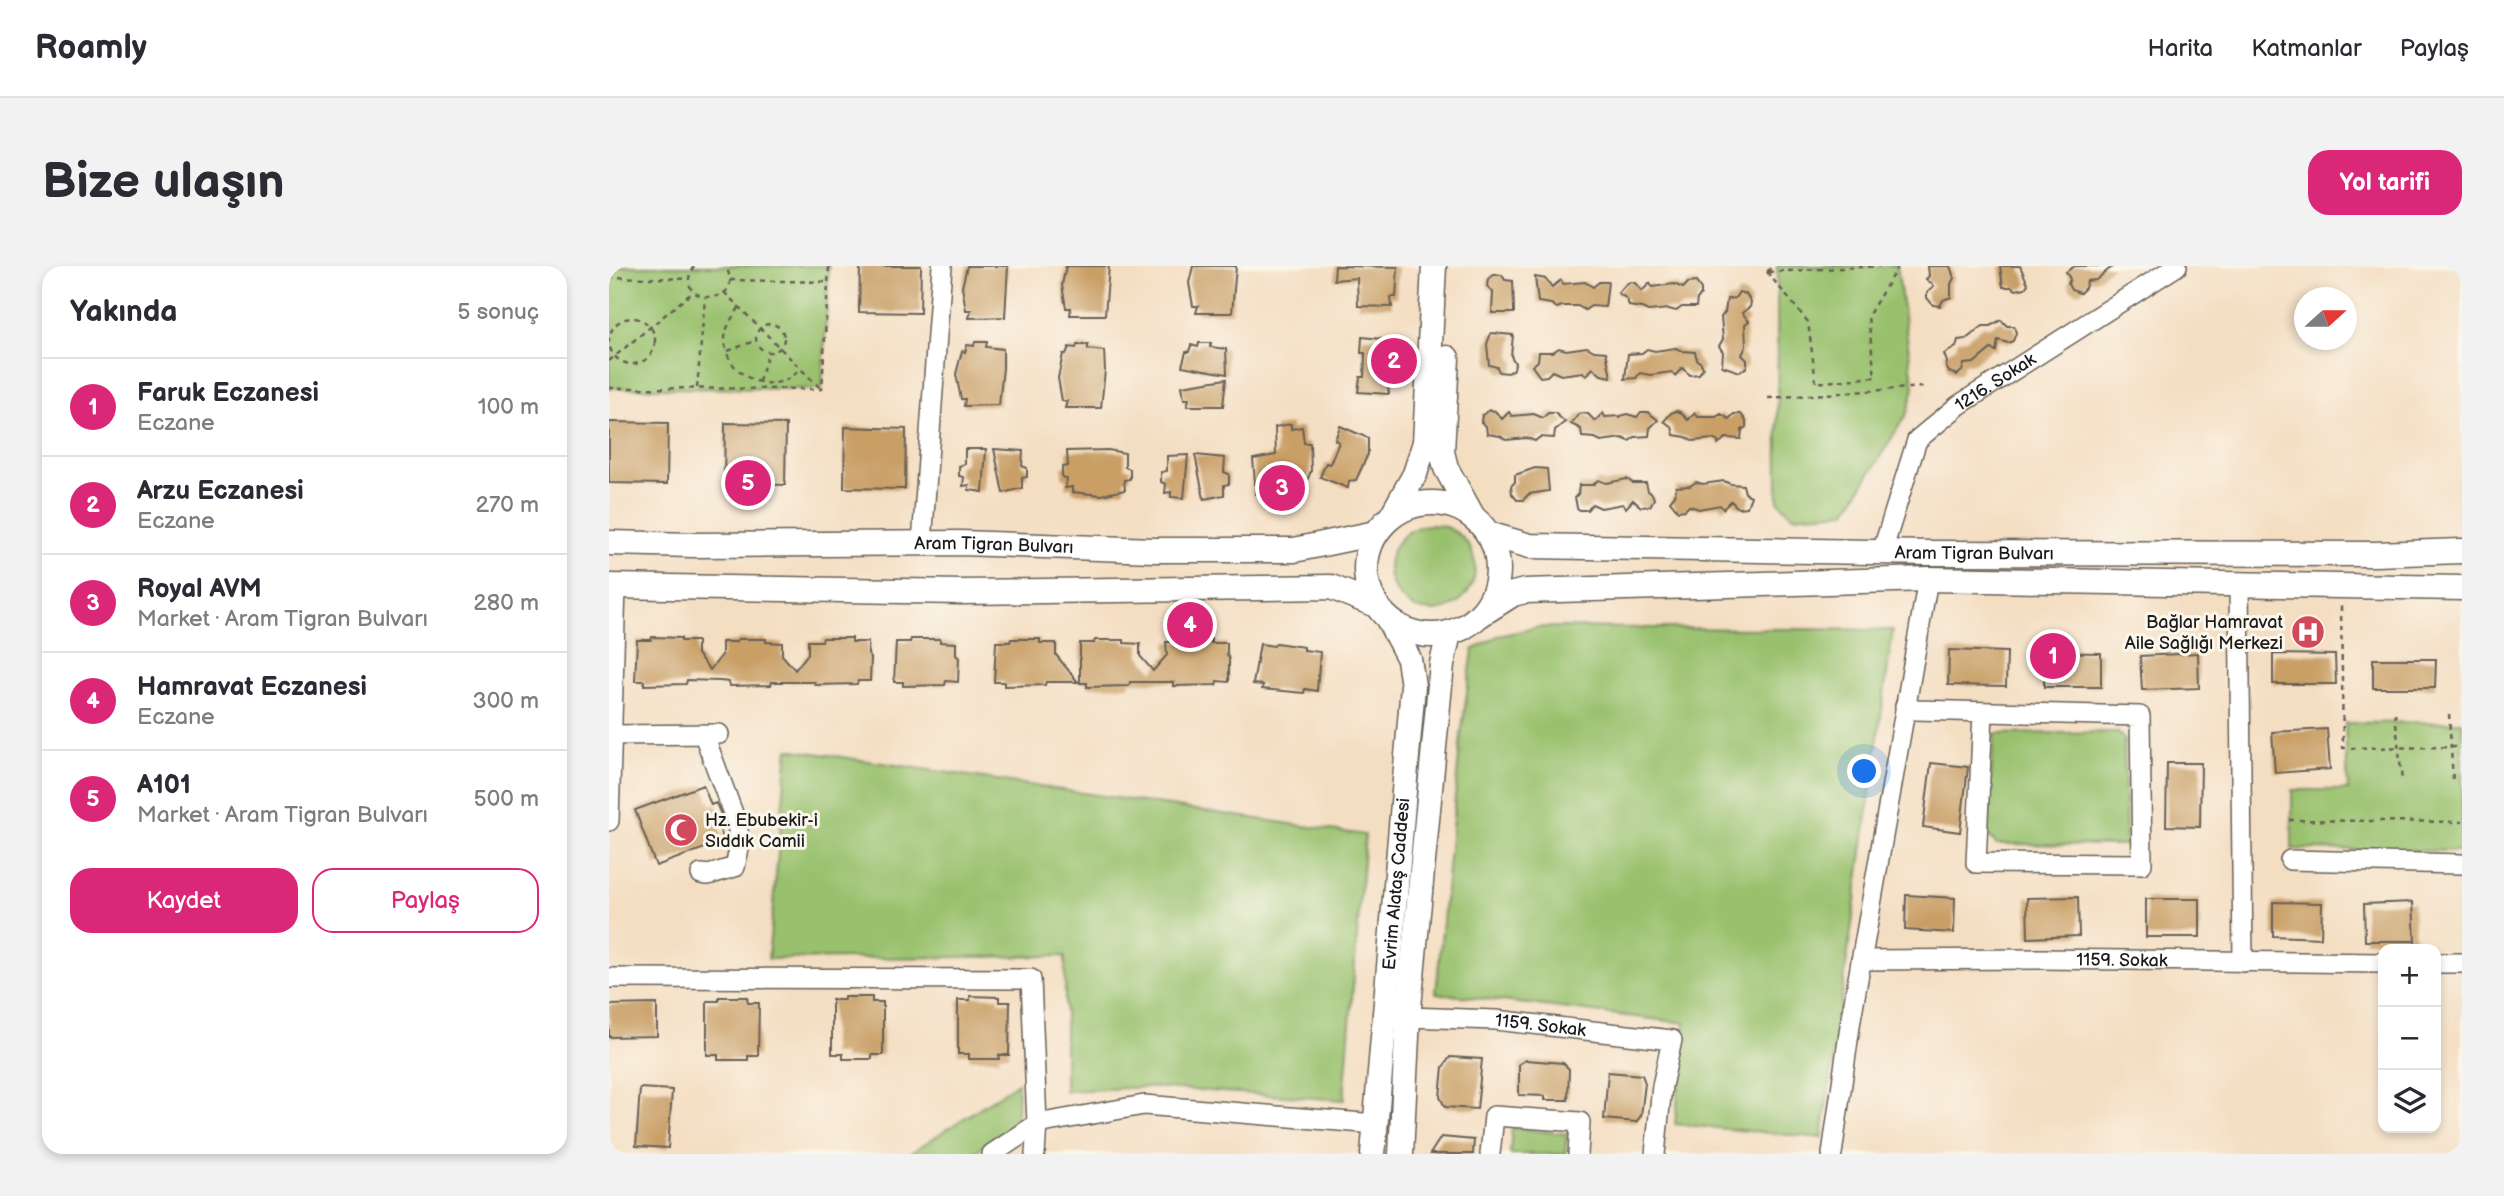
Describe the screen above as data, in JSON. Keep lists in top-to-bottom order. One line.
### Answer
{"streets":{"main road":["Aram Tigran Bulvarı","Evrim Alataş Caddesi"],"street":["1216. Sokak","1159. Sokak"]},"crossings":[["1216. Sokak","Aram Tigran Bulvarı"],["Aram Tigran Bulvarı","Evrim Alataş Caddesi"]],"places":{"hospital":["Bağlar Hamravat Aile Sağlığı Merkezi"],"mosque":["Hz. Ebubekir-i Sıddık Camii"]},"north":"right","page":{"header":"Roamly","nav":["Harita","Katmanlar","Paylaş"],"buttons":["Yol tarifi",["Kaydet","Paylaş"]],"title":"Bize ulaşın","heading":["Yakında","5 sonuç"],"pins":["2","5","3","4","1"],"list":[{"mark":"1","name":"Faruk Eczanesi","note":"Eczane","value":"100 m"},{"mark":"2","name":"Arzu Eczanesi","note":"Eczane","value":"270 m"},{"mark":"3","name":"Royal AVM","note":"Market · Aram Tigran Bulvarı","value":"280 m"},{"mark":"4","name":"Hamravat Eczanesi","note":"Eczane","value":"300 m"},{"mark":"5","name":"A101","note":"Market · Aram Tigran Bulvarı","value":"500 m"}],"map_buttons":["+","−"]}}
